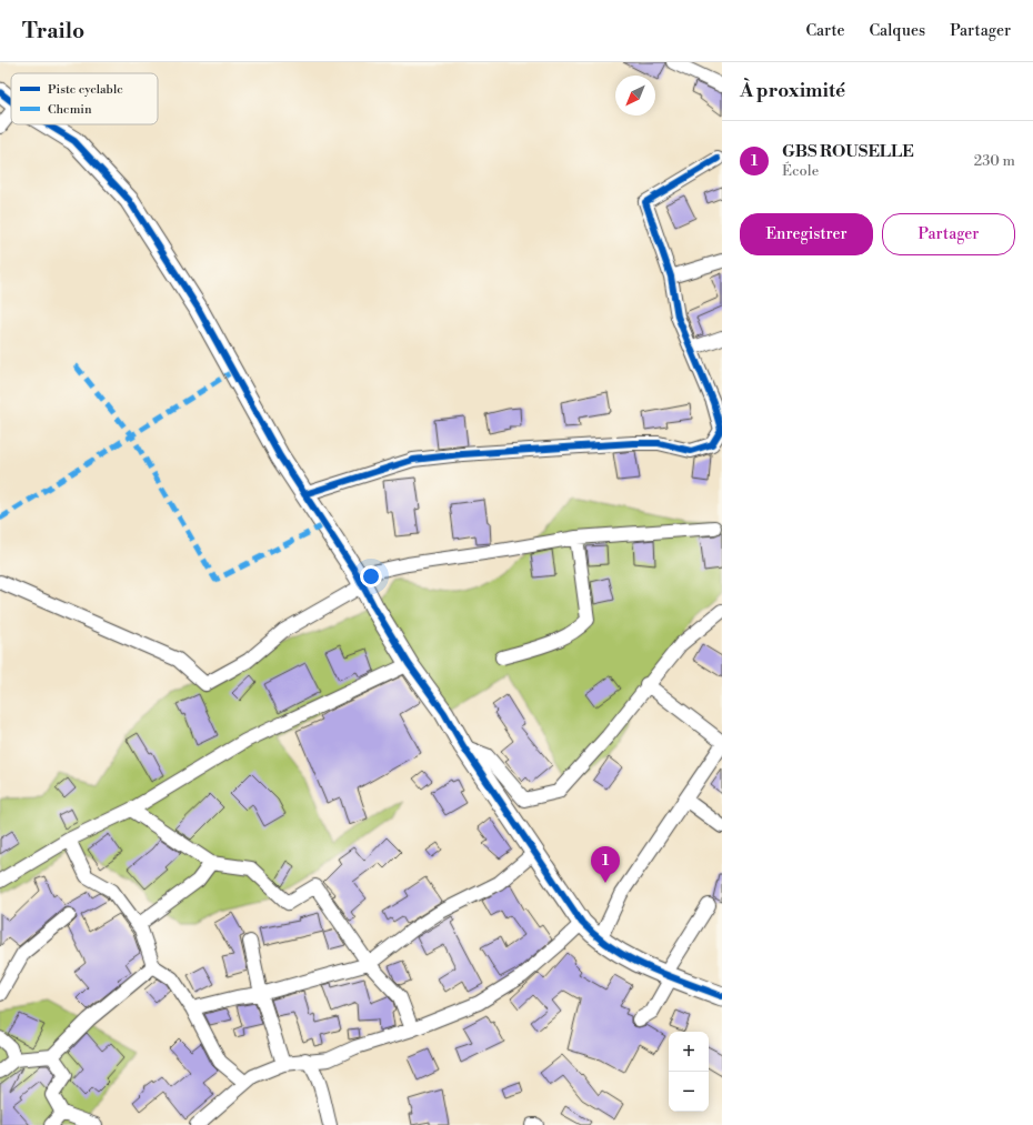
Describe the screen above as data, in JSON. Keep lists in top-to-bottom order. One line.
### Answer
{"legend":["Piste cyclable","Chemin"],"north":"bottom left","page":{"header":"Trailo","nav":["Carte","Calques","Partager"],"heading":"À proximité","list":[{"mark":"1","name":"GBS ROUSELLE","note":"École","value":"230 m"}],"buttons":["Enregistrer","Partager"],"pins":"1","map_buttons":["+","−"]}}
